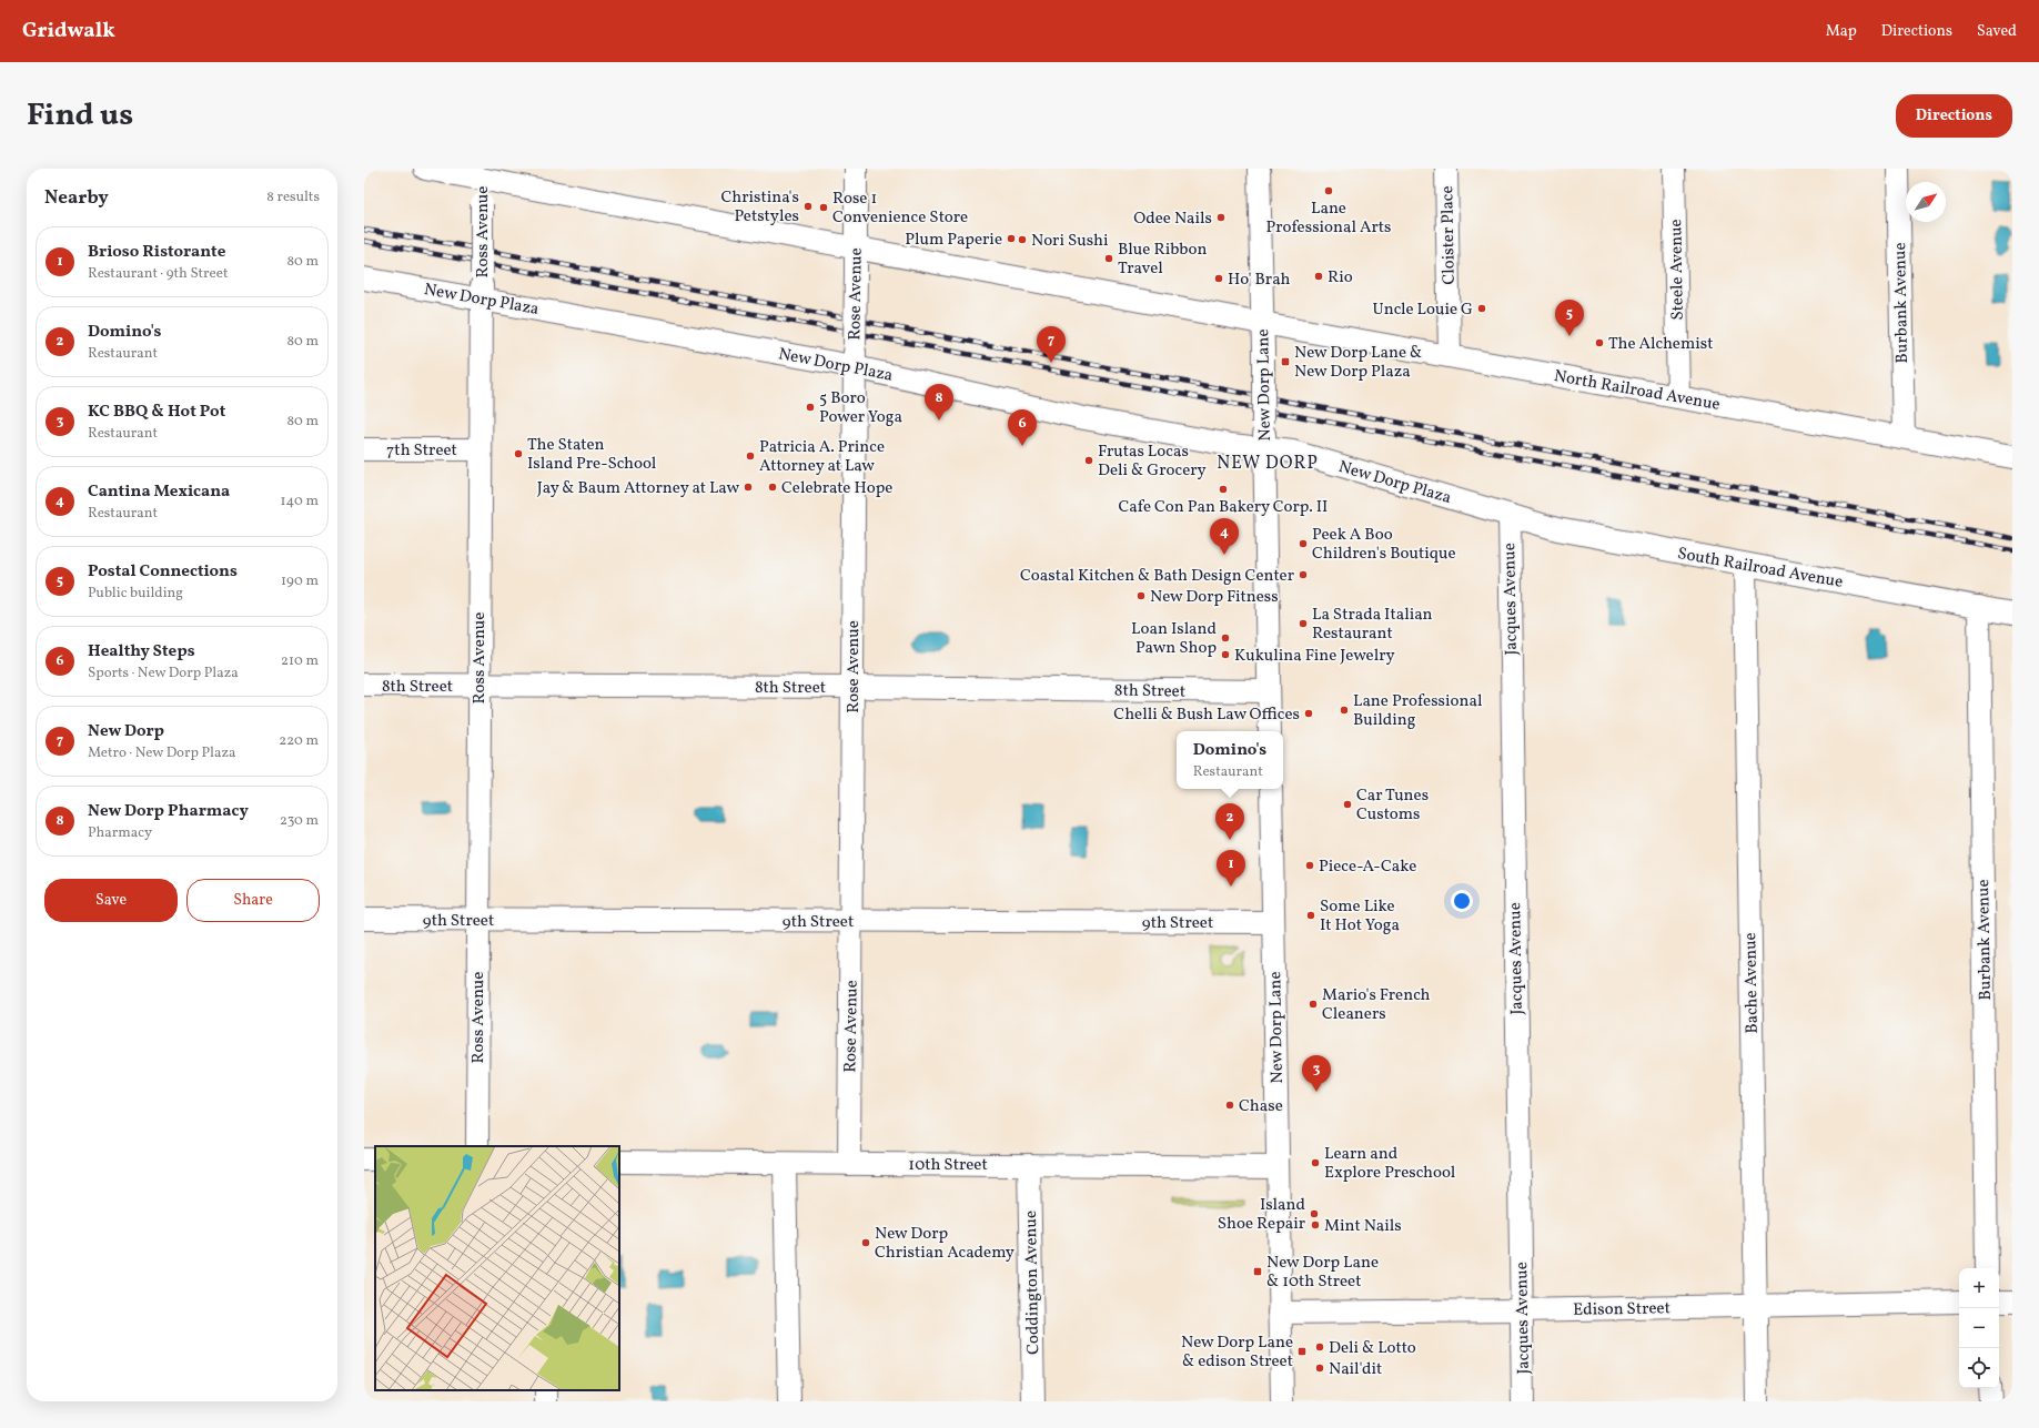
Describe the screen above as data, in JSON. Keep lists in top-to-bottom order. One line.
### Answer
{"streets":{"street":["Ross Avenue","Cloister Place","Steele Avenue","Rose Avenue","New Dorp Plaza","Burbank Avenue","New Dorp Lane","North Railroad Avenue","7th Street","South Railroad Avenue","Jacques Avenue","8th Street","9th Street","Bache Avenue","10th Street","Coddington Avenue","Edison Street"]},"crossings":[["Ross Avenue","New Dorp Plaza"],["Ross Avenue","7th Street"],["Ross Avenue","8th Street"],["Ross Avenue","9th Street"],["Cloister Place","North Railroad Avenue"],["Steele Avenue","North Railroad Avenue"],["Rose Avenue","New Dorp Plaza"],["Rose Avenue","8th Street"],["Rose Avenue","9th Street"],["Rose Avenue","10th Street"],["New Dorp Plaza","New Dorp Lane"],["New Dorp Plaza","South Railroad Avenue"],["New Dorp Plaza","Jacques Avenue"],["Burbank Avenue","North Railroad Avenue"],["Burbank Avenue","South Railroad Avenue"],["New Dorp Lane","North Railroad Avenue"],["New Dorp Lane","8th Street"],["New Dorp Lane","9th Street"],["New Dorp Lane","10th Street"],["New Dorp Lane","Edison Street"],["South Railroad Avenue","Jacques Avenue"],["South Railroad Avenue","Bache Avenue"],["Jacques Avenue","Edison Street"],["Bache Avenue","Edison Street"],["10th Street","Coddington Avenue"]],"districts":["NEW DORP"],"places":{"other":["Lane Professional Arts","Christina's Petstyles","Rose 1 Convenience Store","Odee Nails","Plum Paperie","Nori Sushi","Blue Ribbon Travel","Rio","Ho' Brah","Uncle Louie G","The Alchemist","5 Boro Power Yoga","The Staten Island Pre-School","Patricia A. Prince Attorney at Law","Frutas Locas Deli & Grocery","Jay & Baum Attorney at Law","Celebrate Hope","Cafe Con Pan Bakery Corp. II","Peek A Boo Children's Boutique","Coastal Kitchen & Bath Design Center","New Dorp Fitness","La Strada Italian Restaurant","Loan Island Pawn Shop","Kukulina Fine Jewelry","Lane Professional Building","Chelli & Bush Law Offices","Car Tunes Customs","Piece-A-Cake","Some Like It Hot Yoga","Mario's French Cleaners","Chase","Learn and Explore Preschool","Island Shoe Repair","Mint Nails","New Dorp Christian Academy","Deli & Lotto","Nail'dit"],"transit":["New Dorp Lane & New Dorp Plaza","New Dorp Lane & 10th Street","New Dorp Lane & edison Street"]},"north":"top right","page":{"header":"Gridwalk","nav":["Map","Directions","Saved"],"title":"Find us","buttons":["Directions",["Save","Share"]],"heading":["Nearby","8 results"],"list":[{"mark":"1","name":"Brioso Ristorante","note":"Restaurant · 9th Street","value":"80 m"},{"mark":"2","name":"Domino's","note":"Restaurant","value":"80 m"},{"mark":"3","name":"KC BBQ & Hot Pot","note":"Restaurant","value":"80 m"},{"mark":"4","name":"Cantina Mexicana","note":"Restaurant","value":"140 m"},{"mark":"5","name":"Postal Connections","note":"Public building","value":"190 m"},{"mark":"6","name":"Healthy Steps","note":"Sports · New Dorp Plaza","value":"210 m"},{"mark":"7","name":"New Dorp","note":"Metro · New Dorp Plaza","value":"220 m"},{"mark":"8","name":"New Dorp Pharmacy","note":"Pharmacy","value":"230 m"}],"pins":["5","7","8","6","4","2","1","3"],"popup":["Domino's","Restaurant"],"map_buttons":["+","−"]}}
